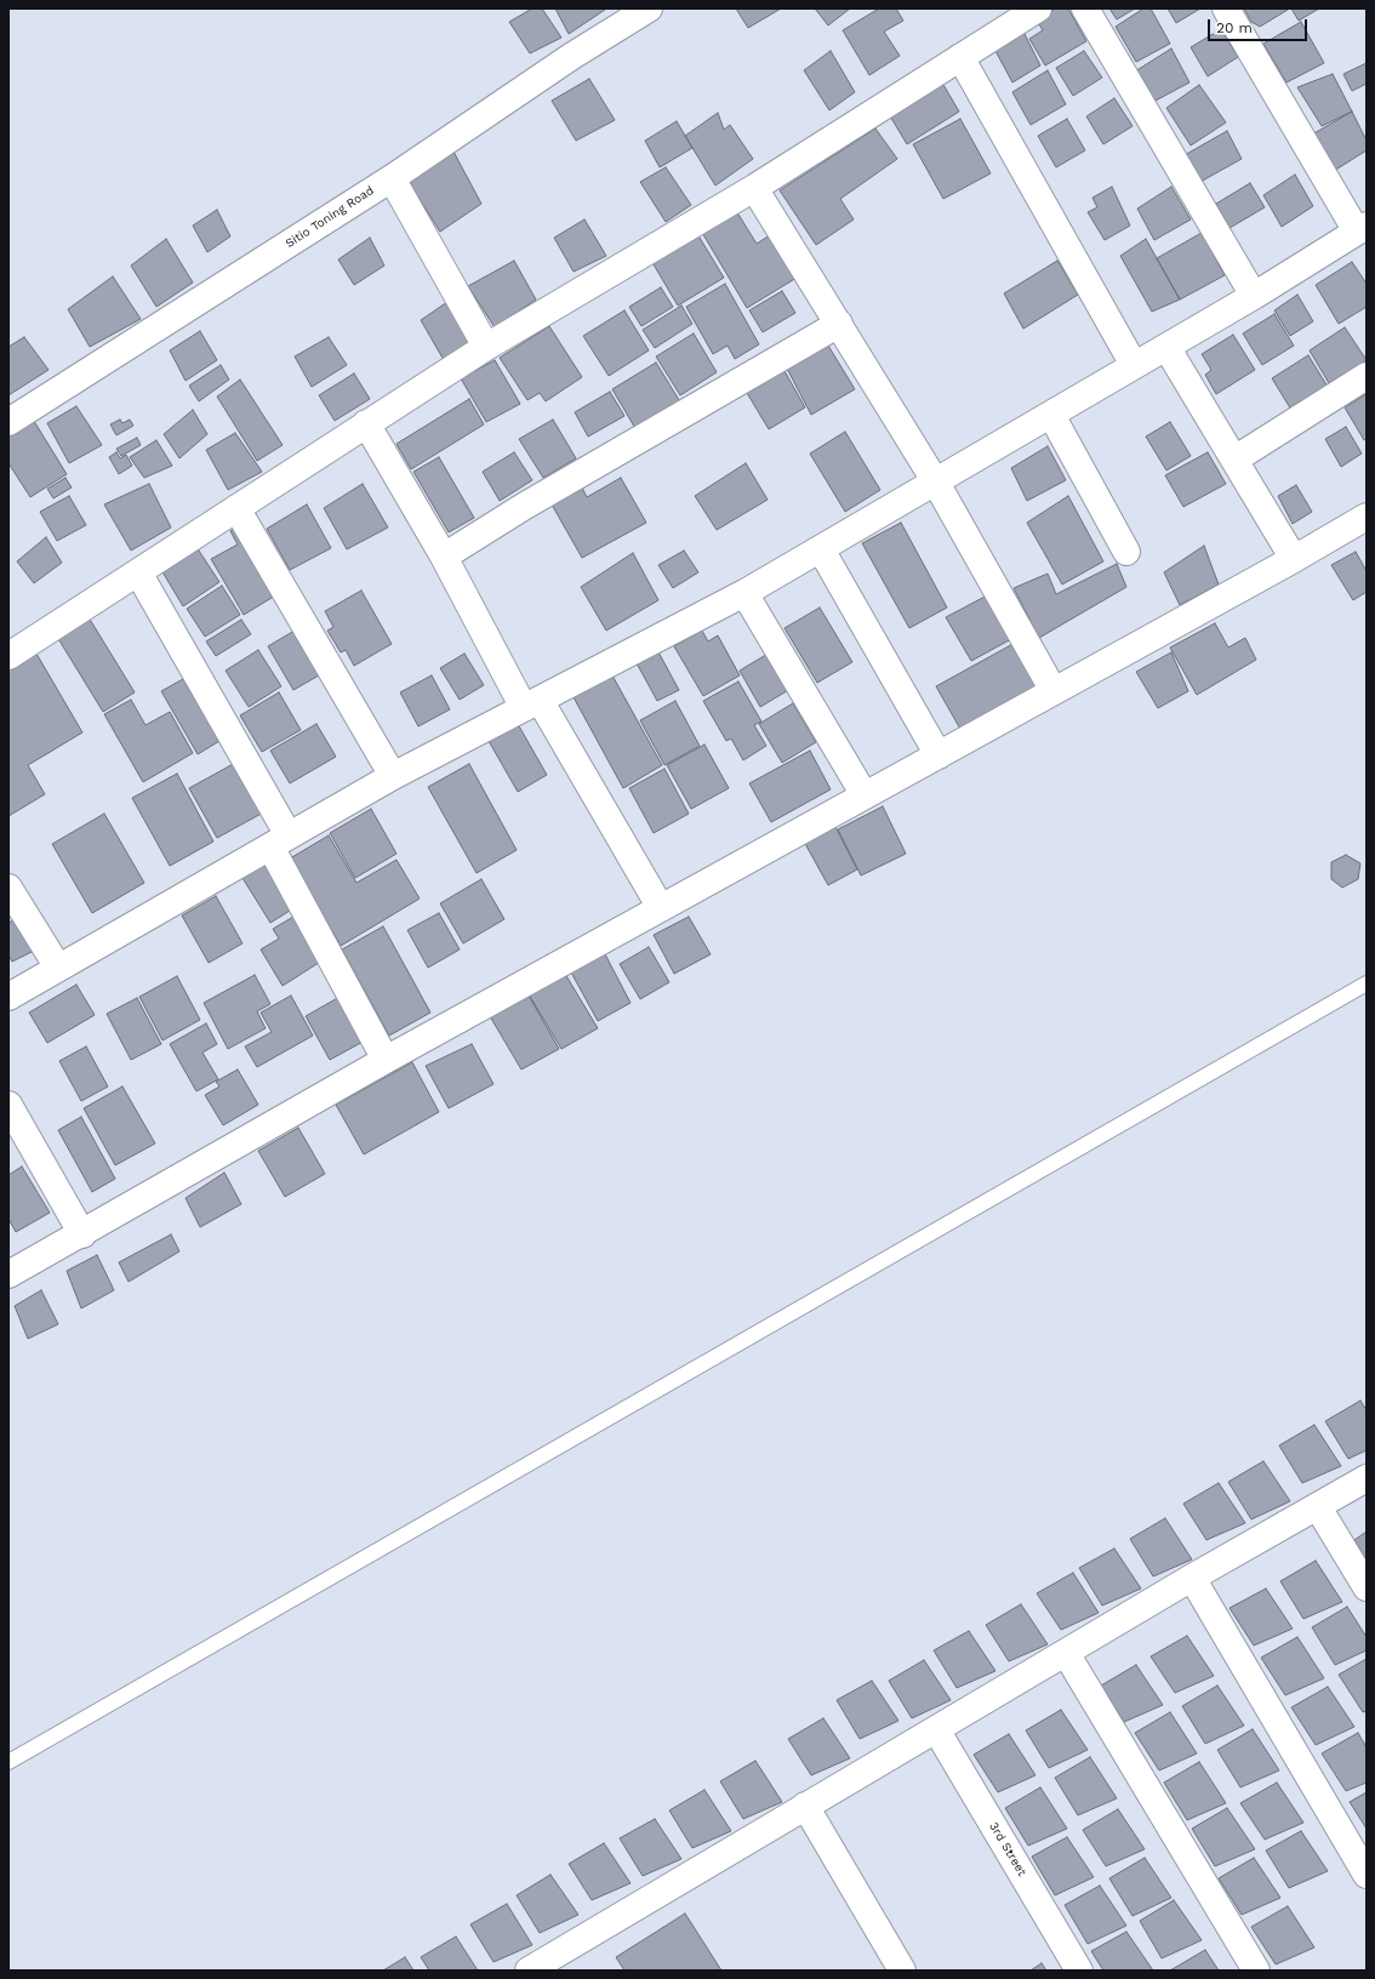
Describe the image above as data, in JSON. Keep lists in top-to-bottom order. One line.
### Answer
{"streets":{"street":["Sitio Toning Road","3rd Street"]},"scale_bar":"20 m"}
